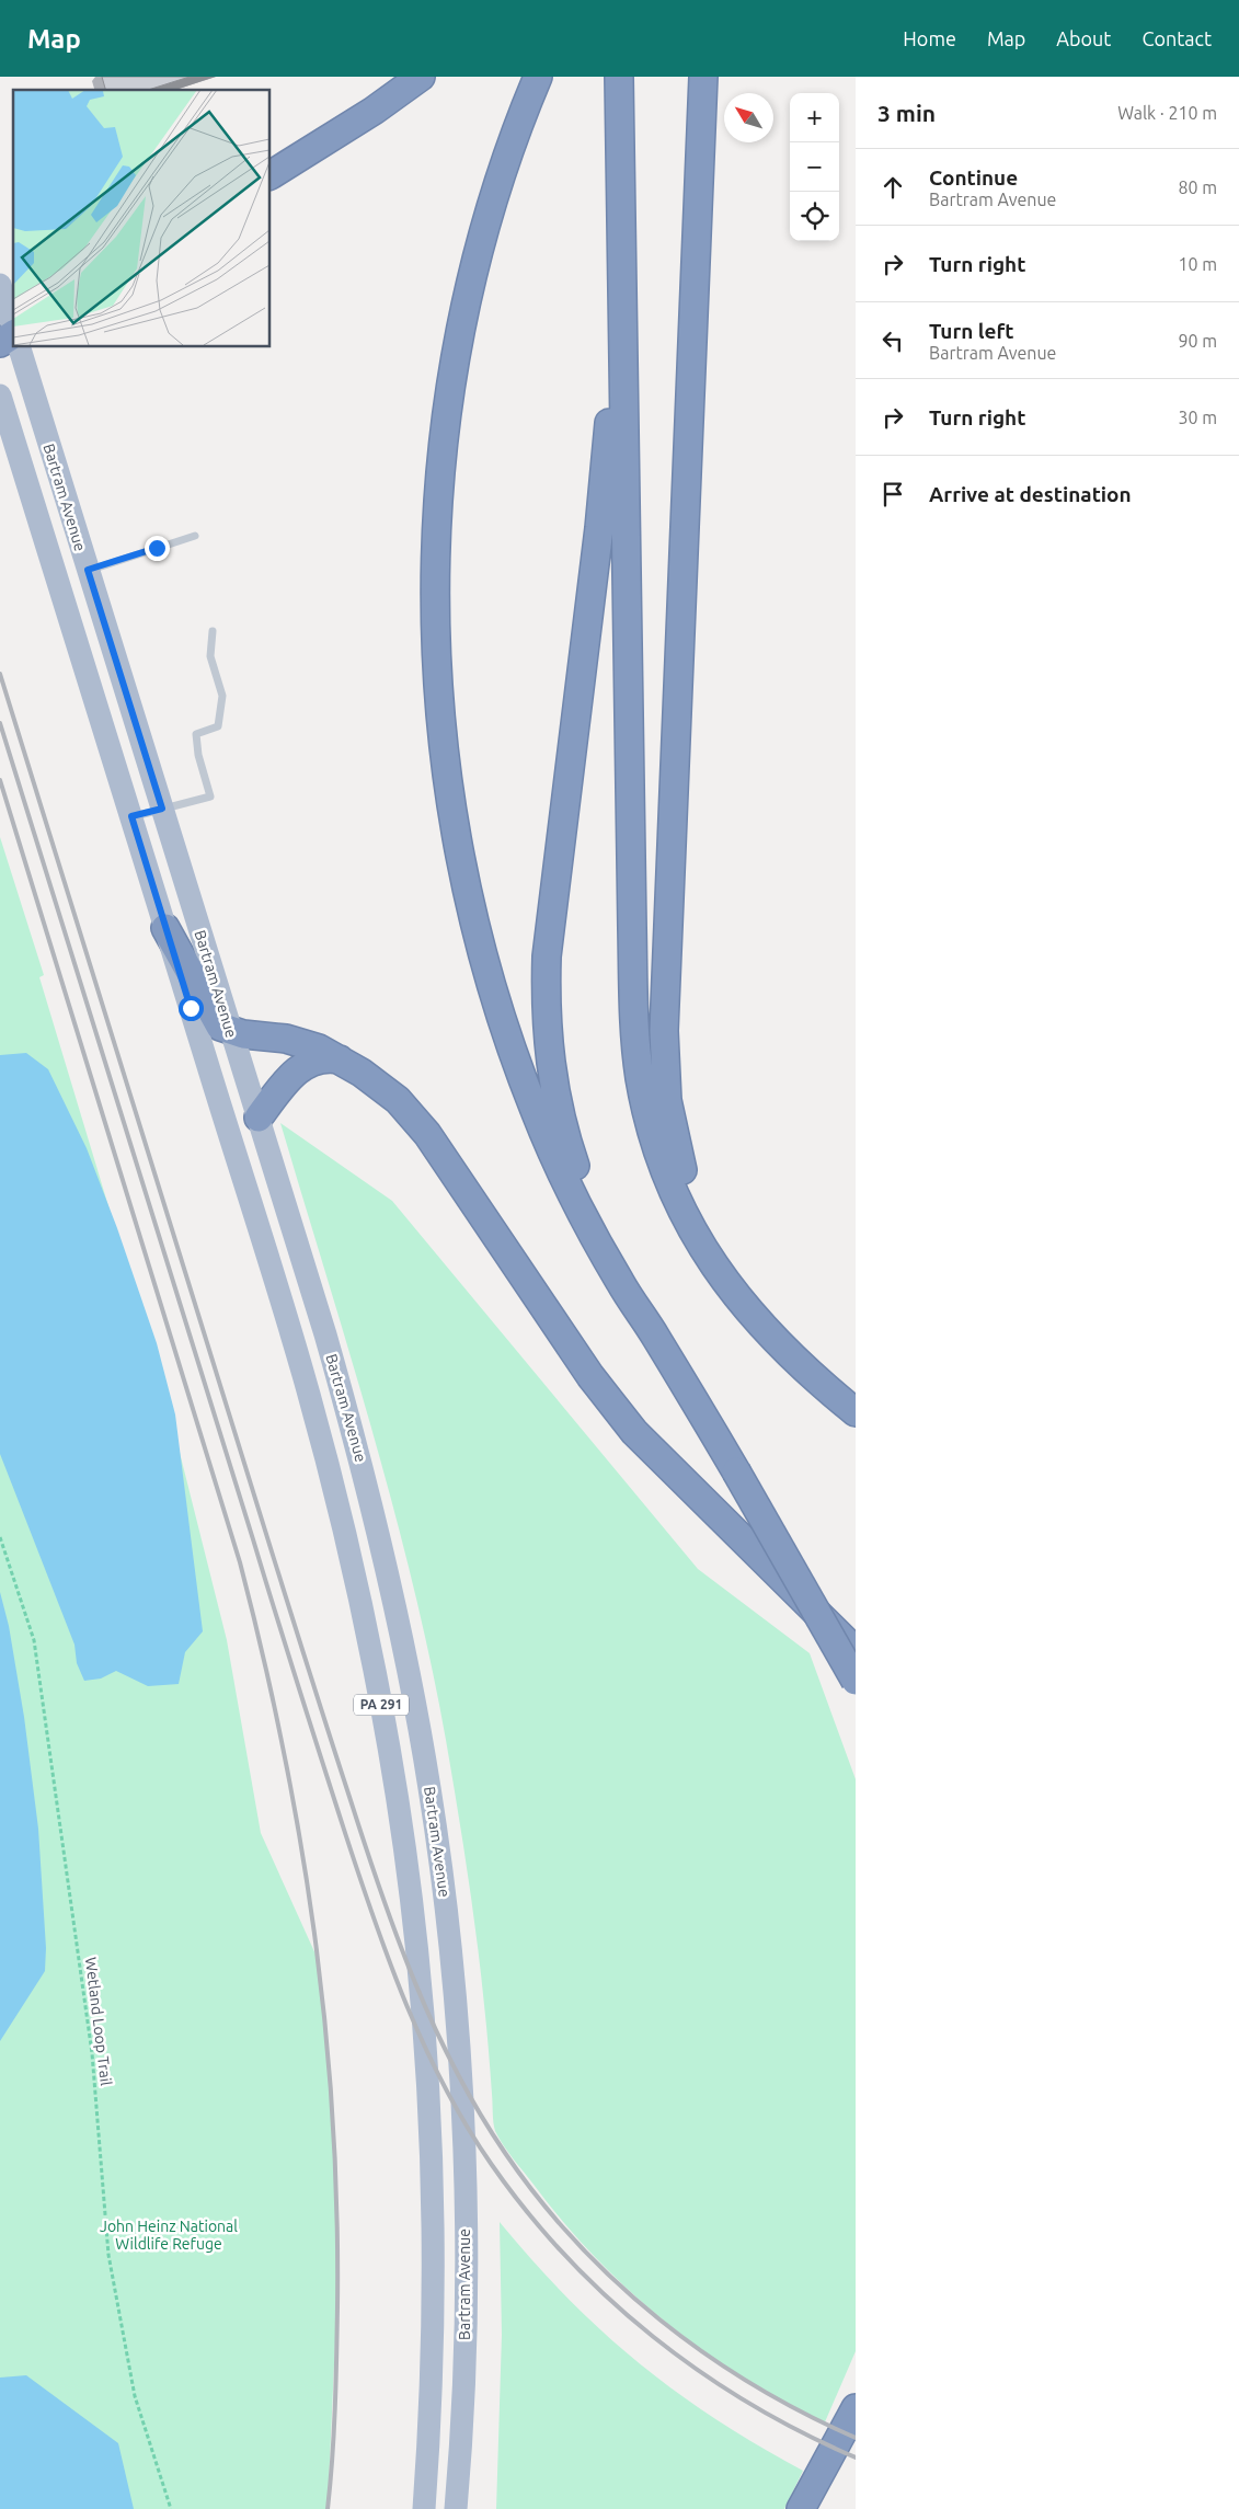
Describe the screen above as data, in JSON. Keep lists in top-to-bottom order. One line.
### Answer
{"streets":{"main road":["Bartram Avenue","PA 291"],"path":["Wetland Loop Trail"]},"parks":["John Heinz National Wildlife Refuge"],"north":"top left","page":{"header":"Map","nav":["Home","Map","About","Contact"],"heading":["3 min","Walk · 210 m"],"map_buttons":["+","−"],"list":[["Continue","Bartram Avenue","80 m"],["Turn right","10 m"],["Turn left","Bartram Avenue","90 m"],["Turn right","30 m"],"Arrive at destination"]}}
